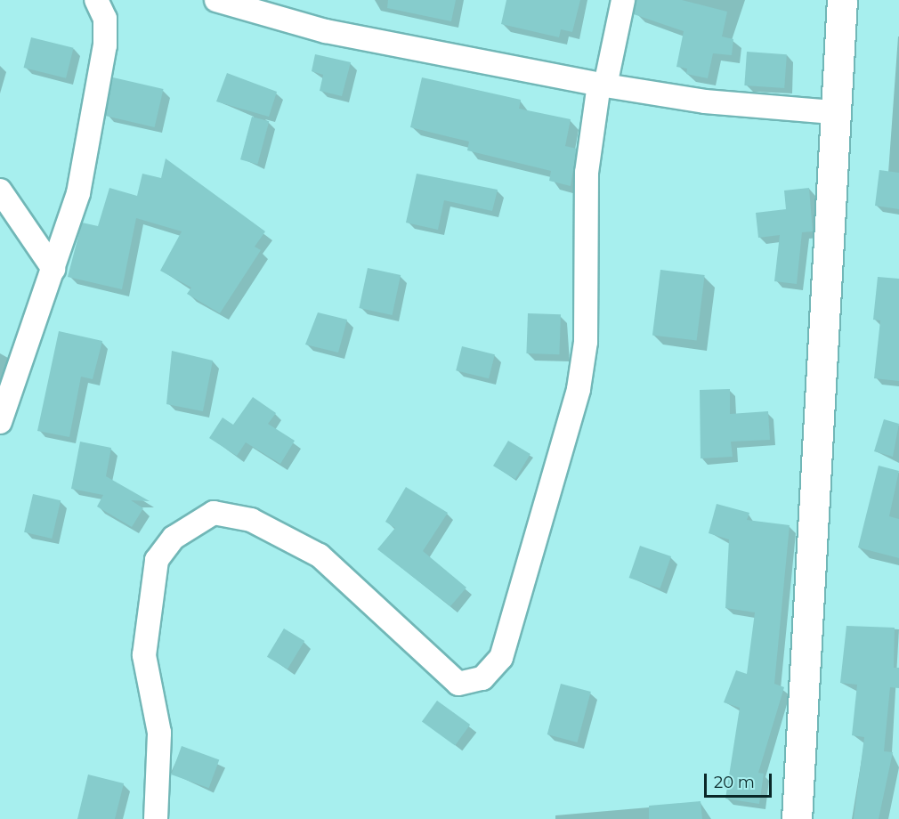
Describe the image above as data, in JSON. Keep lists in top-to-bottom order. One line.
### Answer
{"scale_bar":"20 m"}
